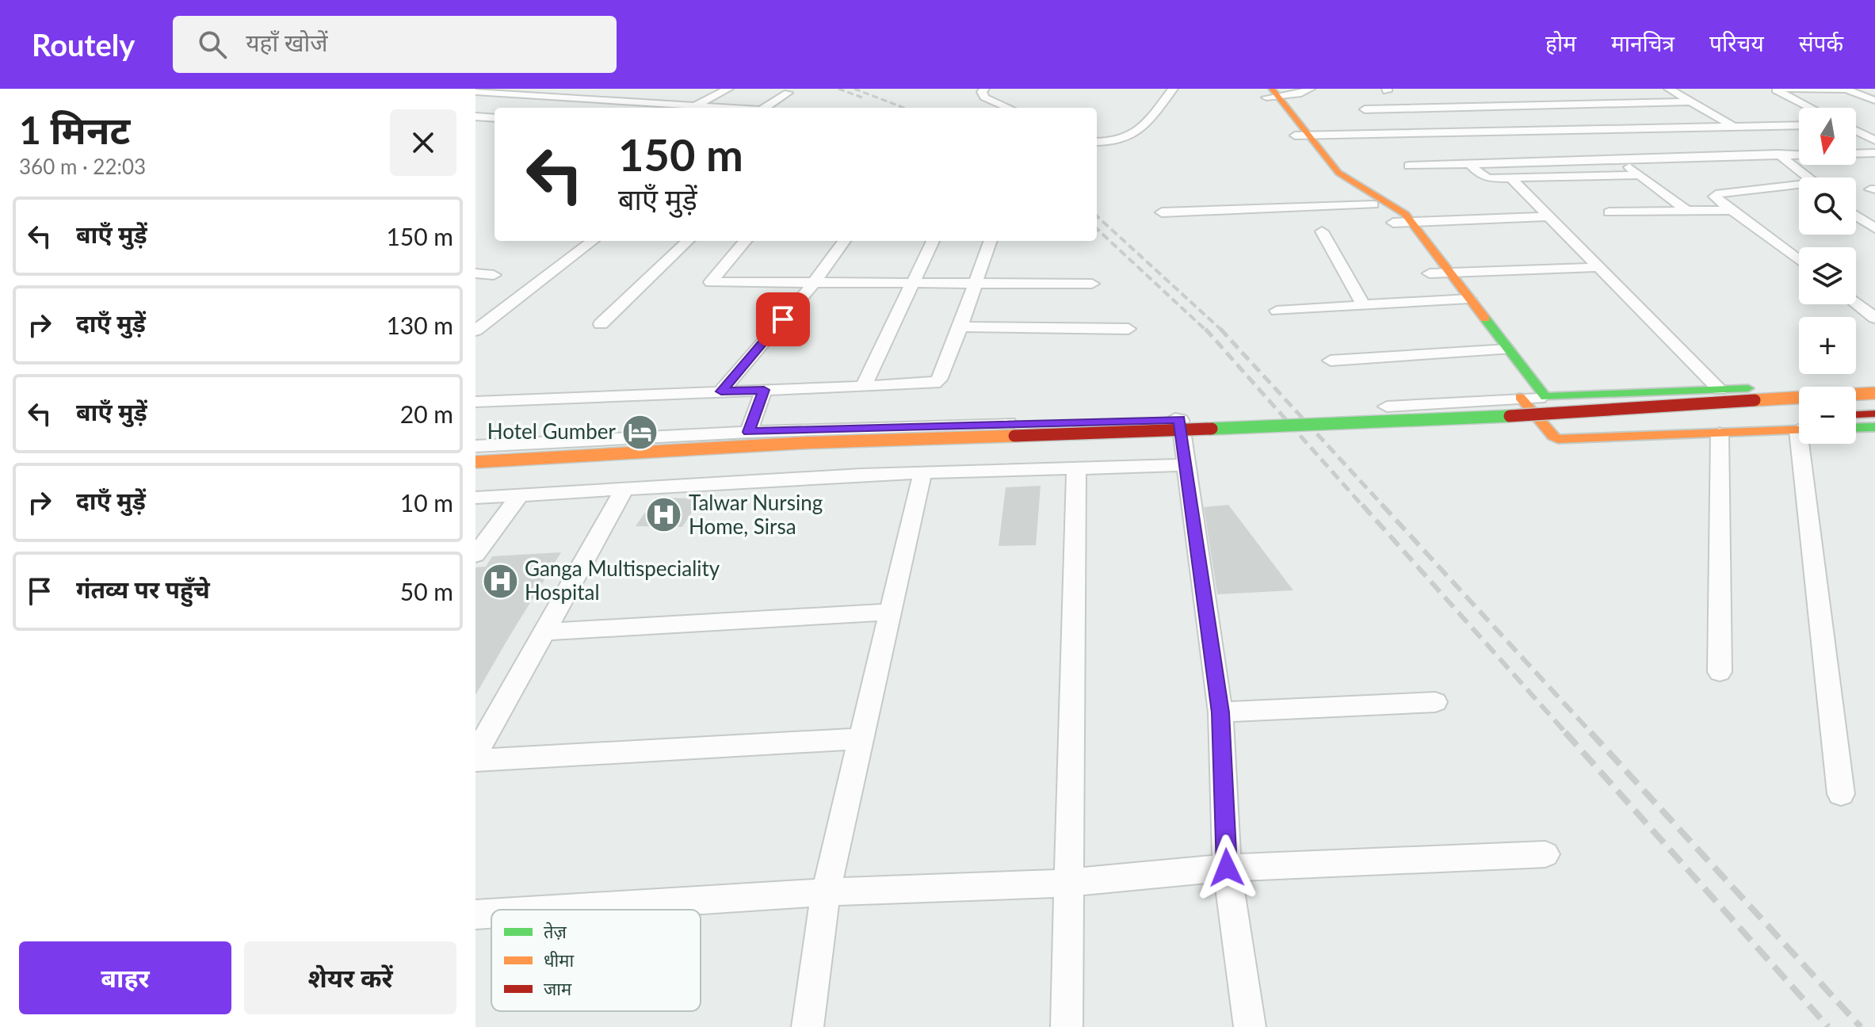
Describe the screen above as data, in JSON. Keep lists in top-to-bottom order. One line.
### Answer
{"places":{"hotel":["Hotel Gumber"],"hospital":["Talwar Nursing Home, Sirsa","Ganga Multispeciality Hospital"]},"legend":["तेज़","धीमा","जाम"],"north":"bottom","page":{"header":"Routely","search":"यहाँ खोजें","nav":["होम","मानचित्र","परिचय","संपर्क"],"heading":["1 मिनट","360 m · 22:03"],"map_buttons":["+","−"],"turn":["150 m","बाएँ मुड़ें"],"list":[{"name":"बाएँ मुड़ें","value":"150 m"},{"name":"दाएँ मुड़ें","value":"130 m"},{"name":"बाएँ मुड़ें","value":"20 m"},{"name":"दाएँ मुड़ें","value":"10 m"},{"name":"गंतव्य पर पहुँचे","value":"50 m"}],"buttons":["बाहर","शेयर करें"]}}
